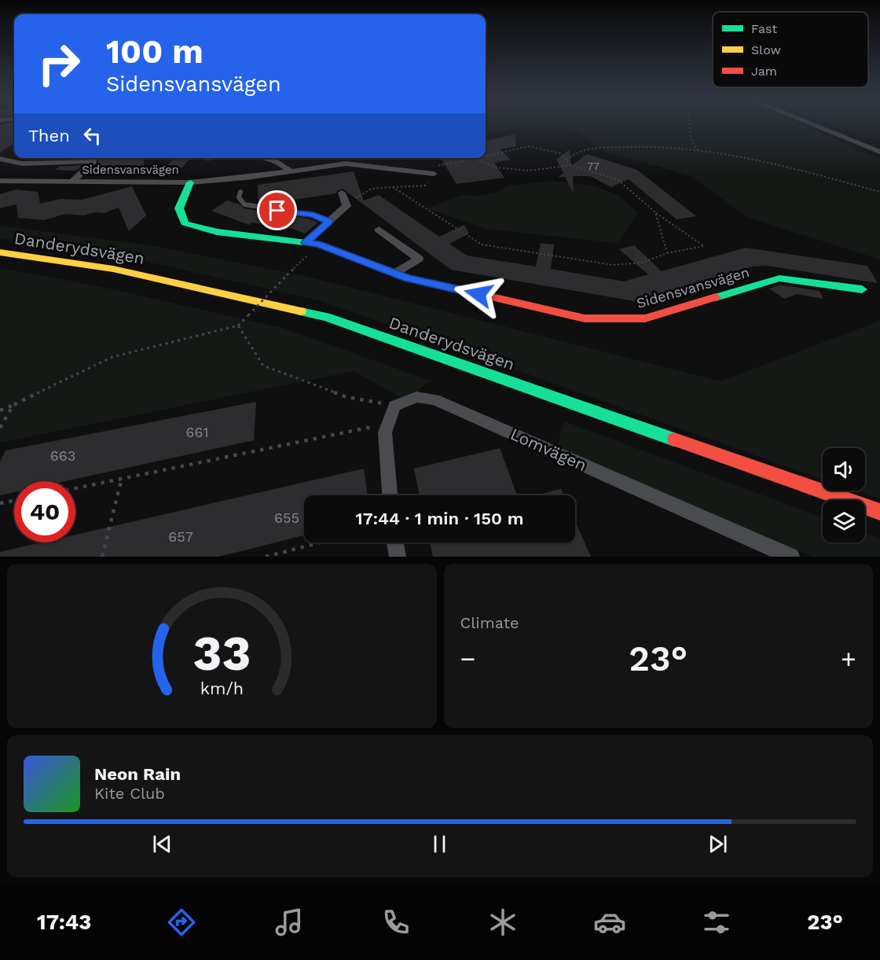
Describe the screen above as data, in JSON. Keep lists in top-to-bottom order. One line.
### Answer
{"streets":{"street":["Sidensvansvägen","Danderydsvägen","Lomvägen"]},"house_numbers":["77","661","663","655","657"],"legend":["Fast","Slow","Jam"],"page":{"turn":["100 m","Sidensvansvägen"],"then":"Then","limit":"40","trip":"17:44 · 1 min · 150 m","tile":"Climate","heat":["−","23°","+"],"song":["Neon Rain","Kite Club"],"tabs":["17:43","23°"],"gauge":["33","km/h"]}}
